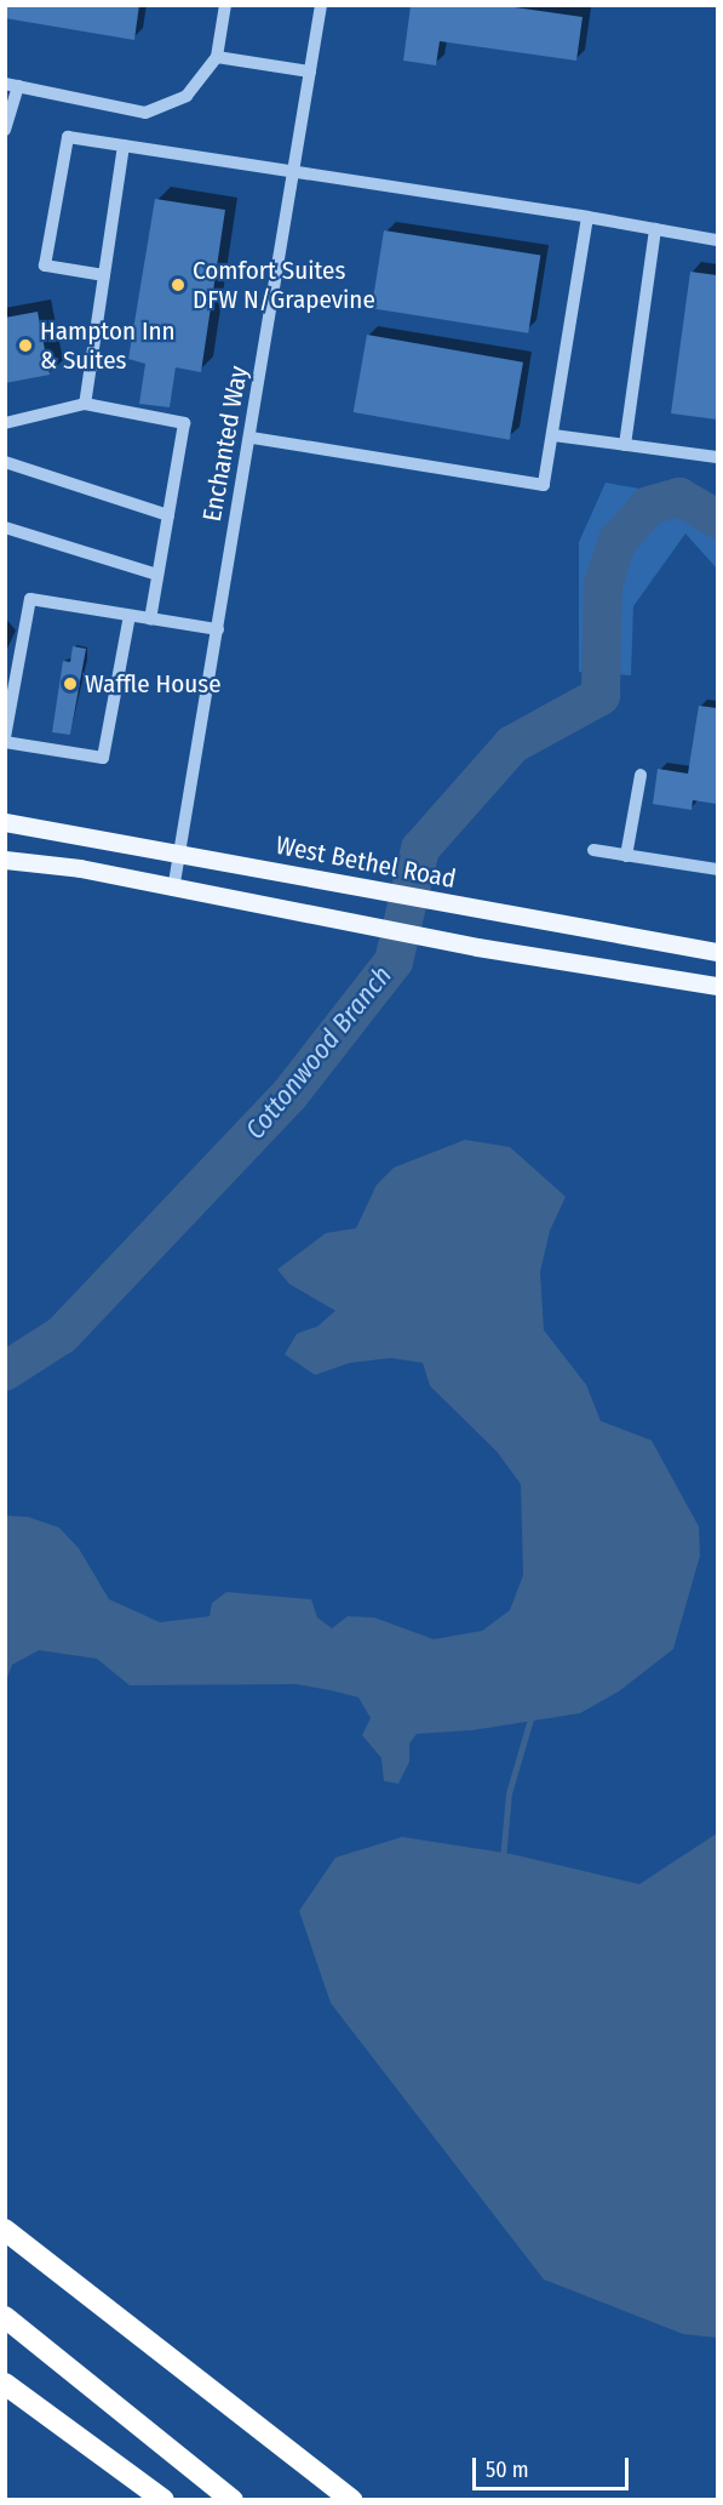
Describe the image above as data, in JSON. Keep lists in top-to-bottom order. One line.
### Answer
{"streets":{"main road":["West Bethel Road"],"street":["Enchanted Way"]},"crossings":[["Enchanted Way","West Bethel Road"]],"water":["Cottonwood Branch"],"places":["Comfort Suites DFW N/Grapevine","Hampton Inn & Suites","Waffle House"],"scale_bar":"50 m"}
